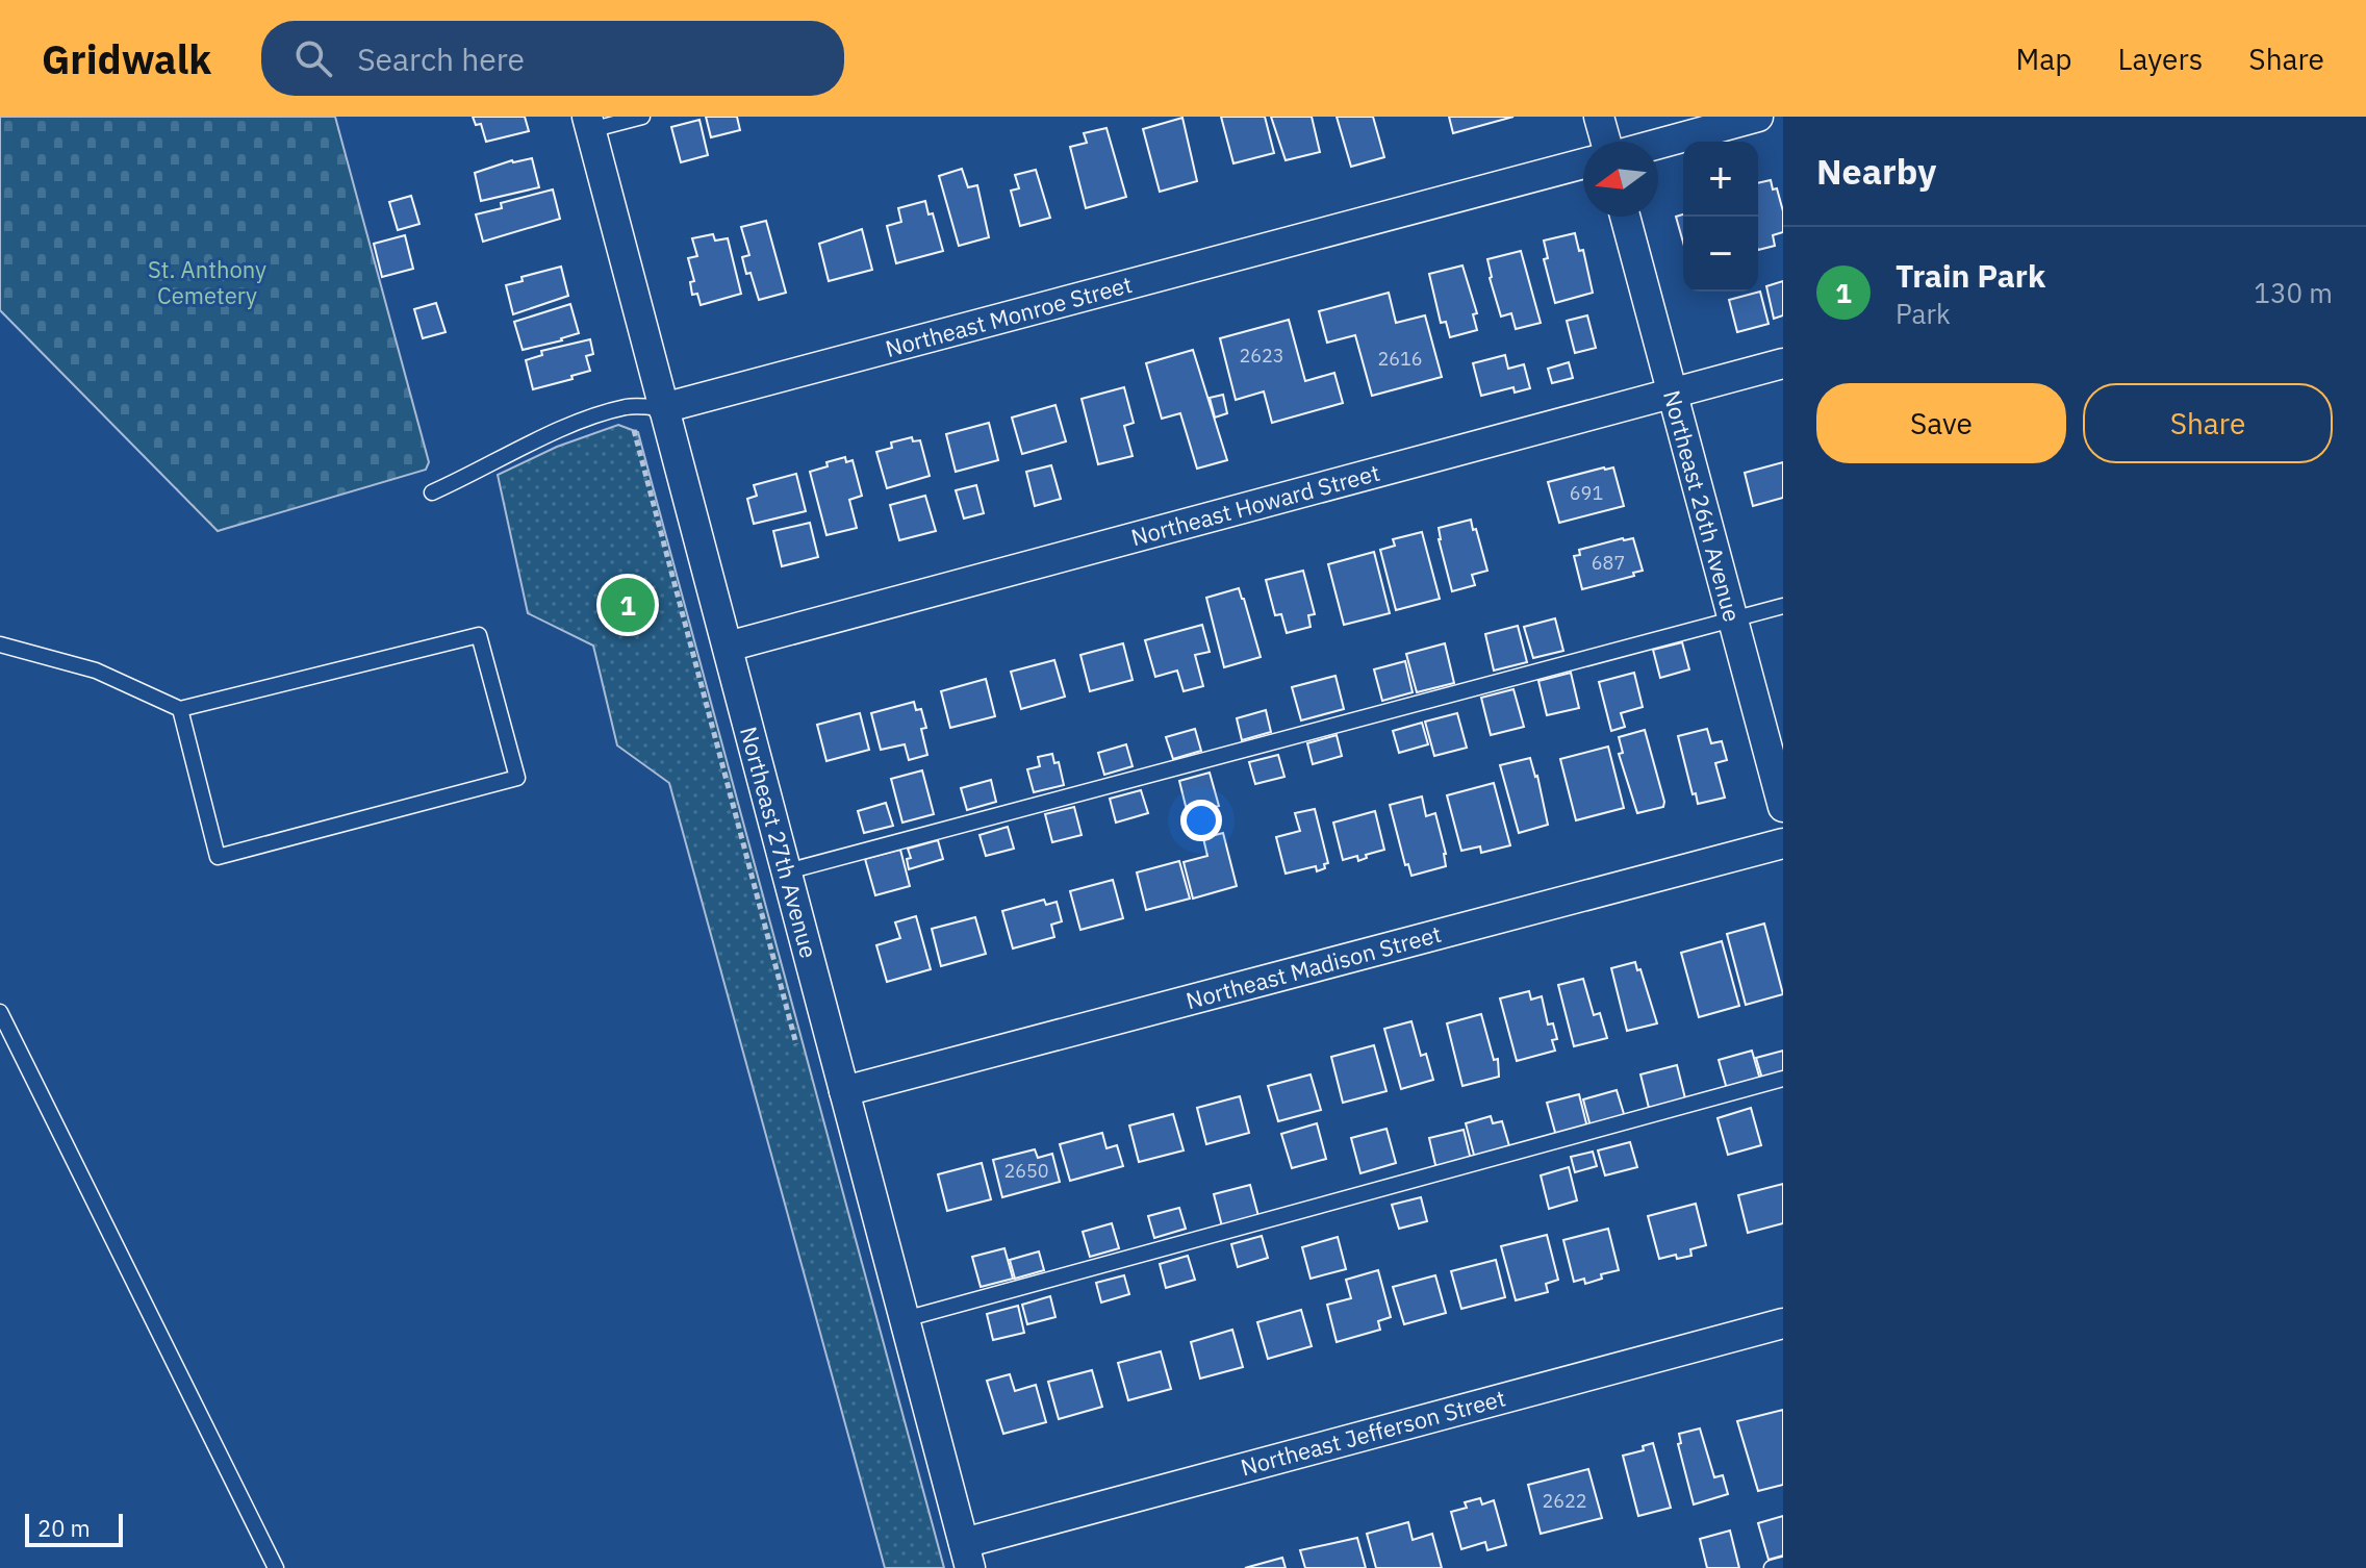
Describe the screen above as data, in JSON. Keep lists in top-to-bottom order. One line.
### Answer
{"streets":{"street":["Northeast Monroe Street","Northeast Howard Street","Northeast 26th Avenue","Northeast 27th Avenue","Northeast Madison Street","Northeast Jefferson Street"]},"crossings":[["Northeast Monroe Street","Northeast 27th Avenue"],["Northeast Howard Street","Northeast 26th Avenue"],["Northeast Howard Street","Northeast 27th Avenue"],["Northeast 27th Avenue","Northeast Madison Street"],["Northeast 27th Avenue","Northeast Jefferson Street"]],"parks":["St. Anthony Cemetery"],"house_numbers":["2623","2616","691","687","2650","2622"],"scale_bar":"20 m","north":"left","page":{"header":"Gridwalk","search":"Search here","nav":["Map","Layers","Share"],"heading":"Nearby","map_buttons":["+","−"],"list":[{"mark":"1","name":"Train Park","note":"Park","value":"130 m"}],"buttons":["Save","Share"],"pins":"1","scale":"20 m"}}
